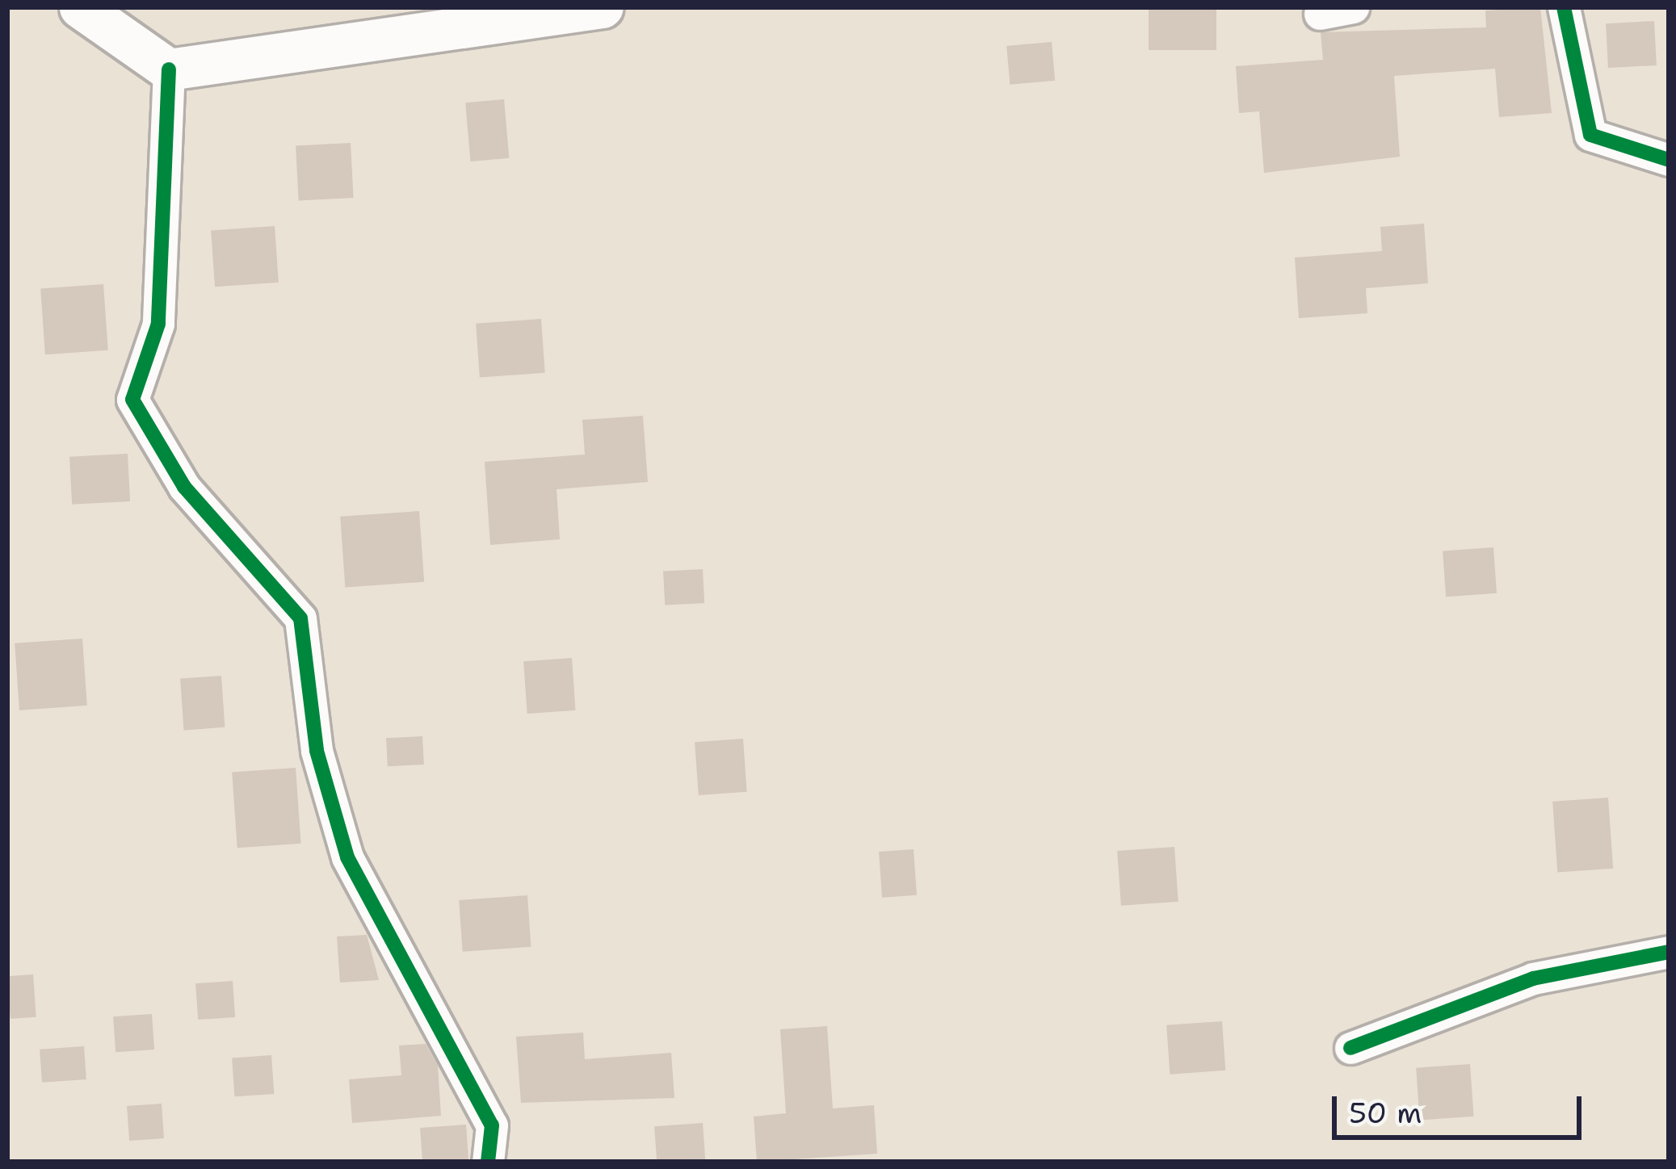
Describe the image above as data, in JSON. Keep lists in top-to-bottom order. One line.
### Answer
{"scale_bar":"50 m"}
